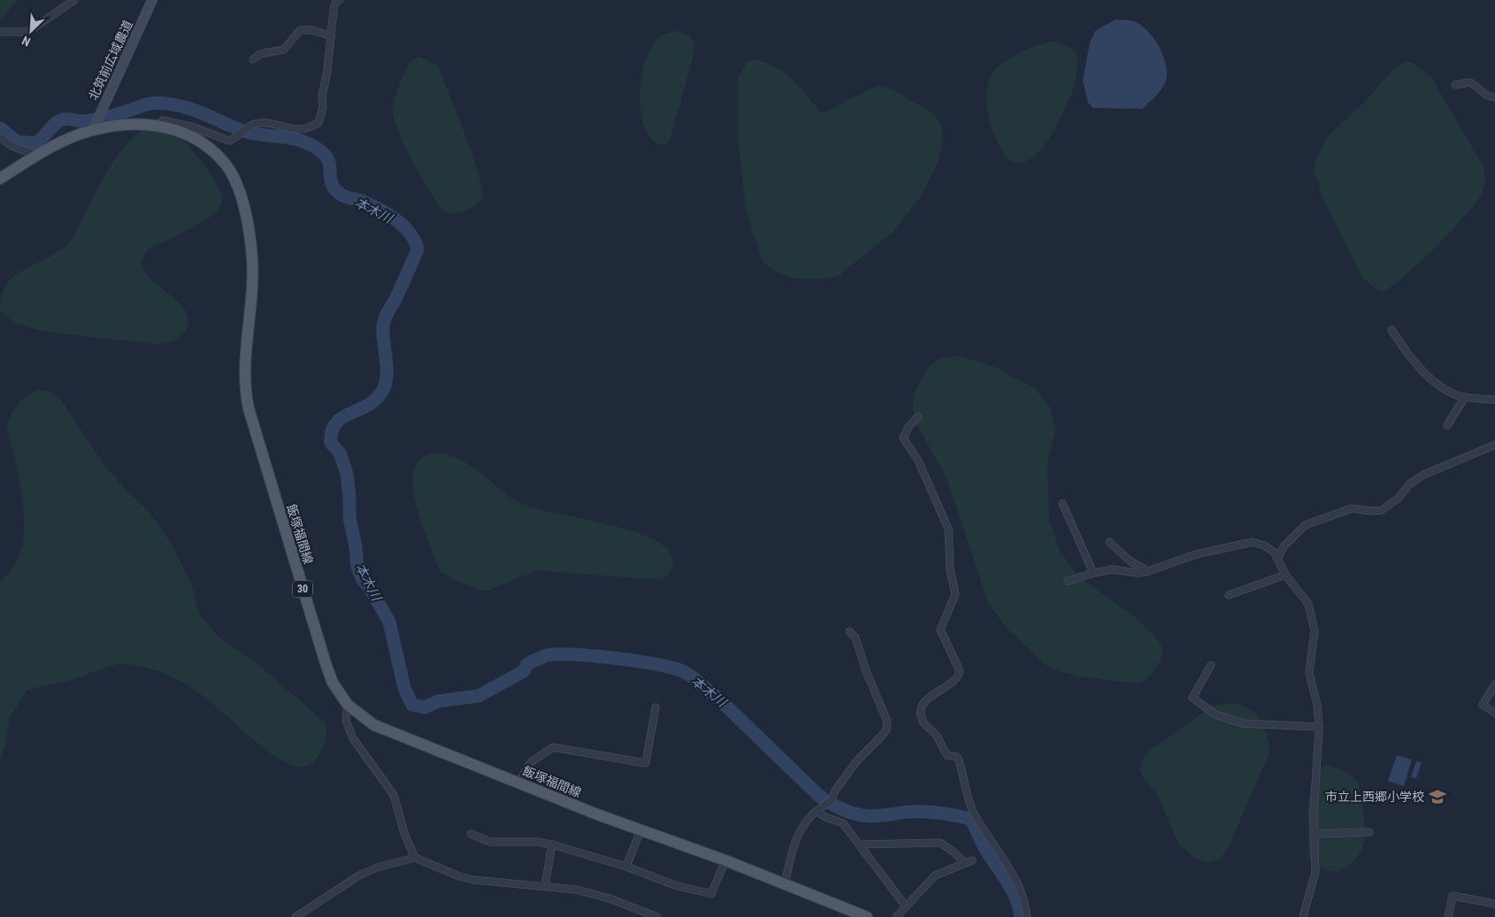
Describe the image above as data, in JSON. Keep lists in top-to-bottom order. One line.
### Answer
{"streets":{"main road":["飯塚福間線","30"],"street":["北筑前広域農道"]},"crossings":[["北筑前広域農道","飯塚福間線"]],"water":["本木川"],"places":{"school or university":["市立上西郷小学校"]},"north":"bottom left"}
